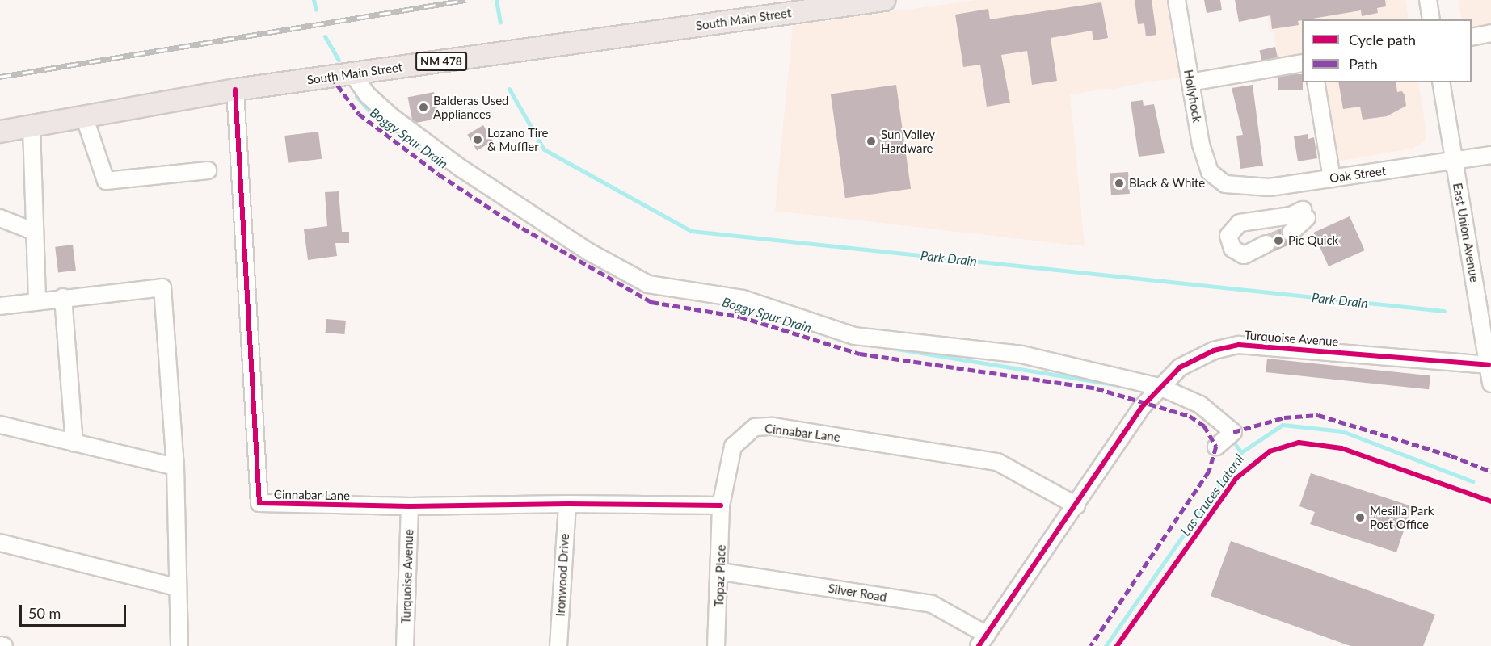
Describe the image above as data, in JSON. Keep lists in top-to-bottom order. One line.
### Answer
{"streets":{"main road":["South Main Street","NM 478"],"street":["Hollyhock","Oak Street","East Union Avenue","Turquoise Avenue","Cinnabar Lane","Ironwood Drive","Topaz Place","Silver Road"]},"crossings":[["South Main Street","Cinnabar Lane"],["Hollyhock","Oak Street"],["Oak Street","East Union Avenue"],["East Union Avenue","Turquoise Avenue"],["Turquoise Avenue","Cinnabar Lane"],["Turquoise Avenue","Silver Road"],["Cinnabar Lane","Ironwood Drive"],["Cinnabar Lane","Topaz Place"],["Topaz Place","Silver Road"]],"water":["Boggy Spur Drain","Park Drain","Las Cruces Lateral"],"places":["Balderas Used Appliances","Lozano Tire & Muffler","Sun Valley Hardware","Black & White","Pic Quick","Mesilla Park Post Office"],"legend":["Cycle path","Path"],"scale_bar":"50 m"}
